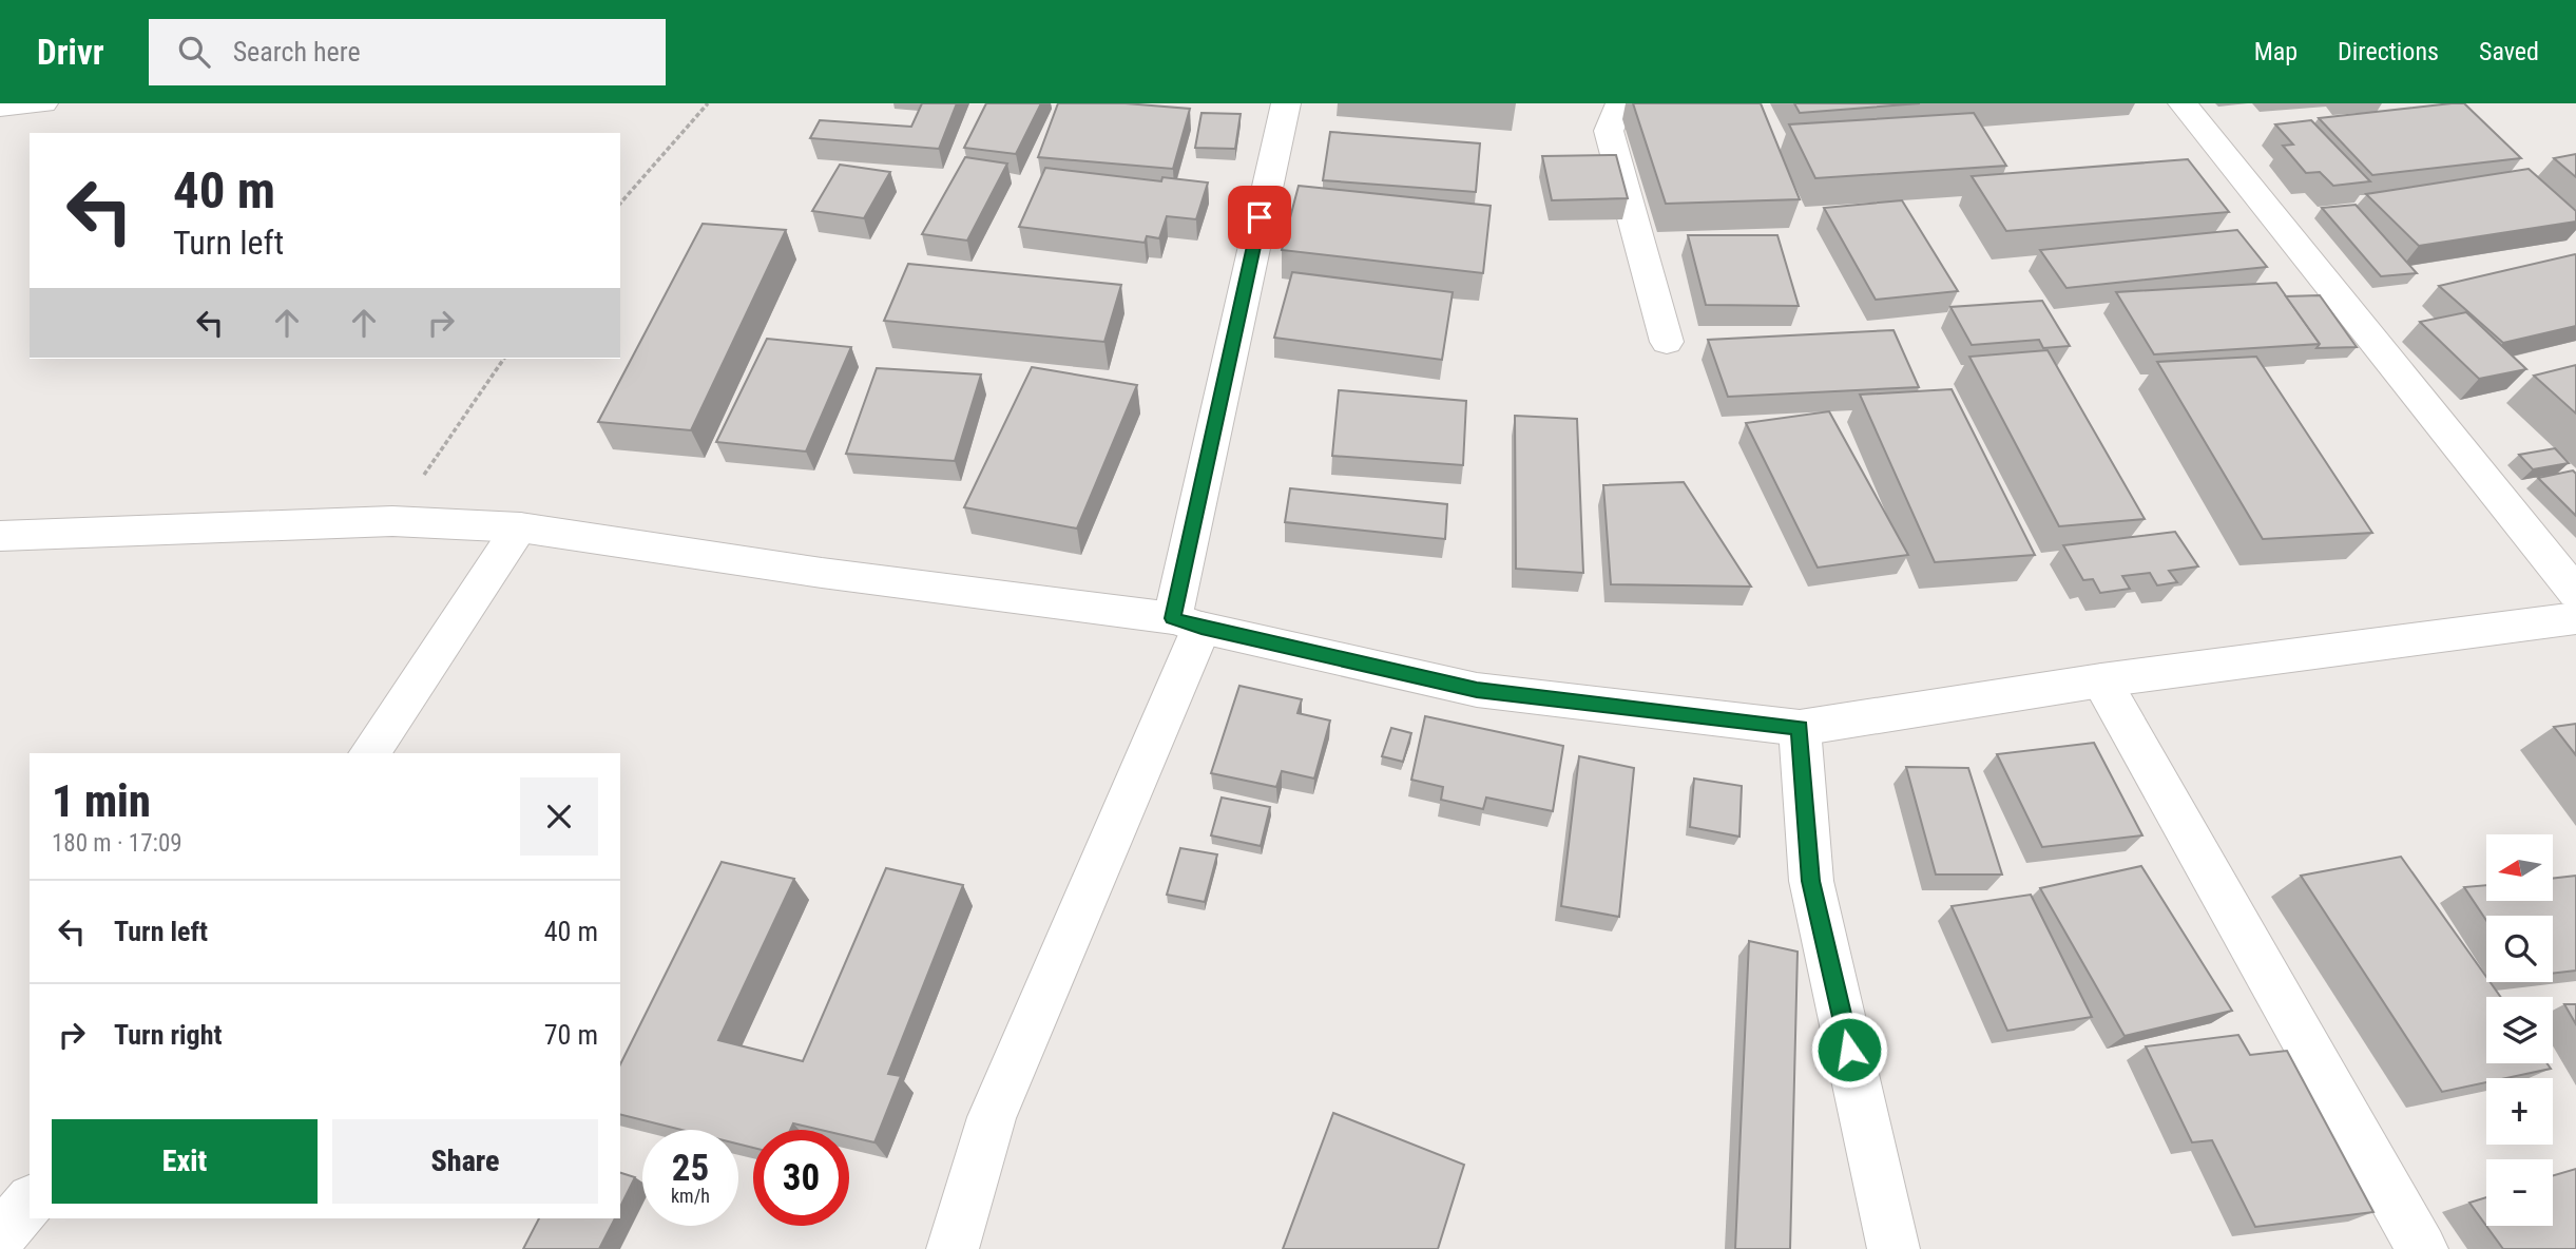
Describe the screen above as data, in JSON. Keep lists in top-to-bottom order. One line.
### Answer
{"north":"left","page":{"header":"Drivr","search":"Search here","nav":["Map","Directions","Saved"],"turn":["40 m","Turn left"],"heading":["1 min","180 m · 17:09"],"map_buttons":["+","−"],"list":[{"name":"Turn left","value":"40 m"},{"name":"Turn right","value":"70 m"}],"buttons":["Exit","Share"],"speed":"25 km/h","limit":"30"}}
